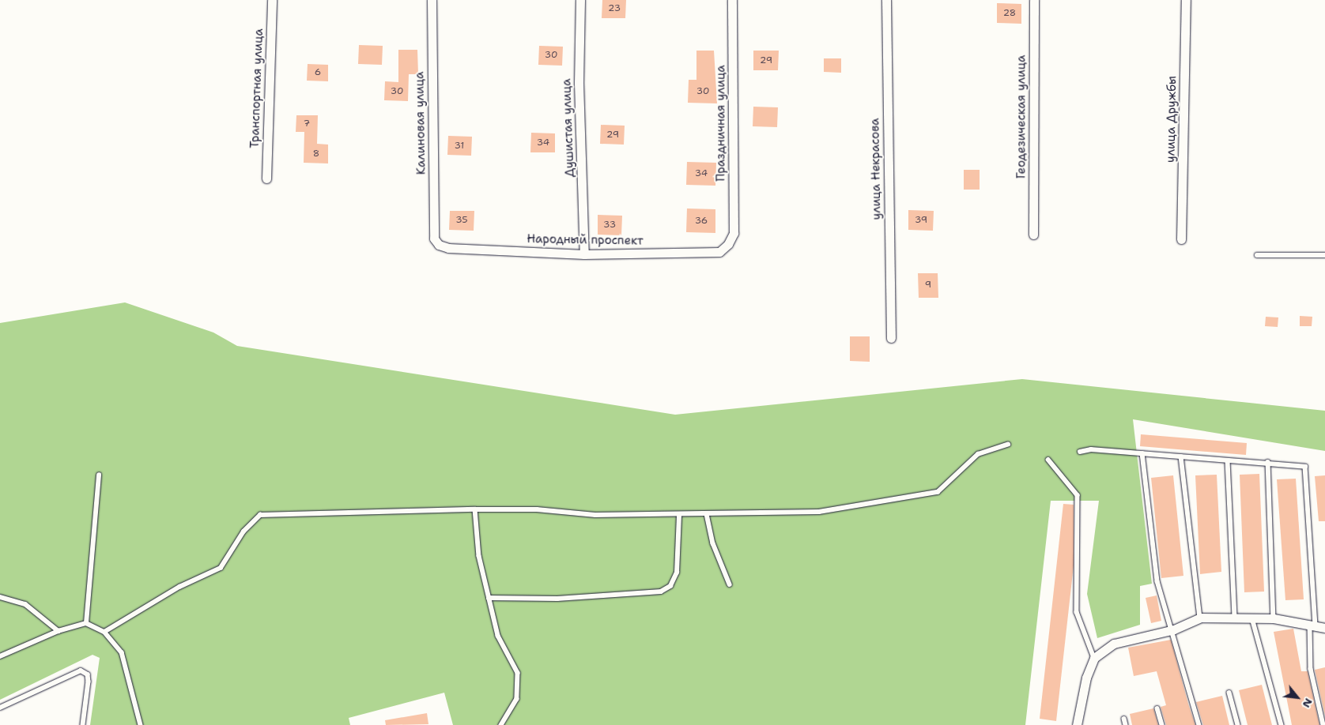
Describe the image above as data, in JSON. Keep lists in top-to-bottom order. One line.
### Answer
{"streets":{"street":["Транспортная улица","Геодезическая улица","улица Дружбы","Калиновая улица","Праздничная улица","Душистая улица","улица Некрасова","Народный проспект"]},"crossings":[["Калиновая улица","Народный проспект"],["Праздничная улица","Народный проспект"],["Душистая улица","Народный проспект"]],"house_numbers":["23","28","30","29","6","30","30","7","29","34","31","8","34","35","39","36","33","9"],"north":"bottom right"}
